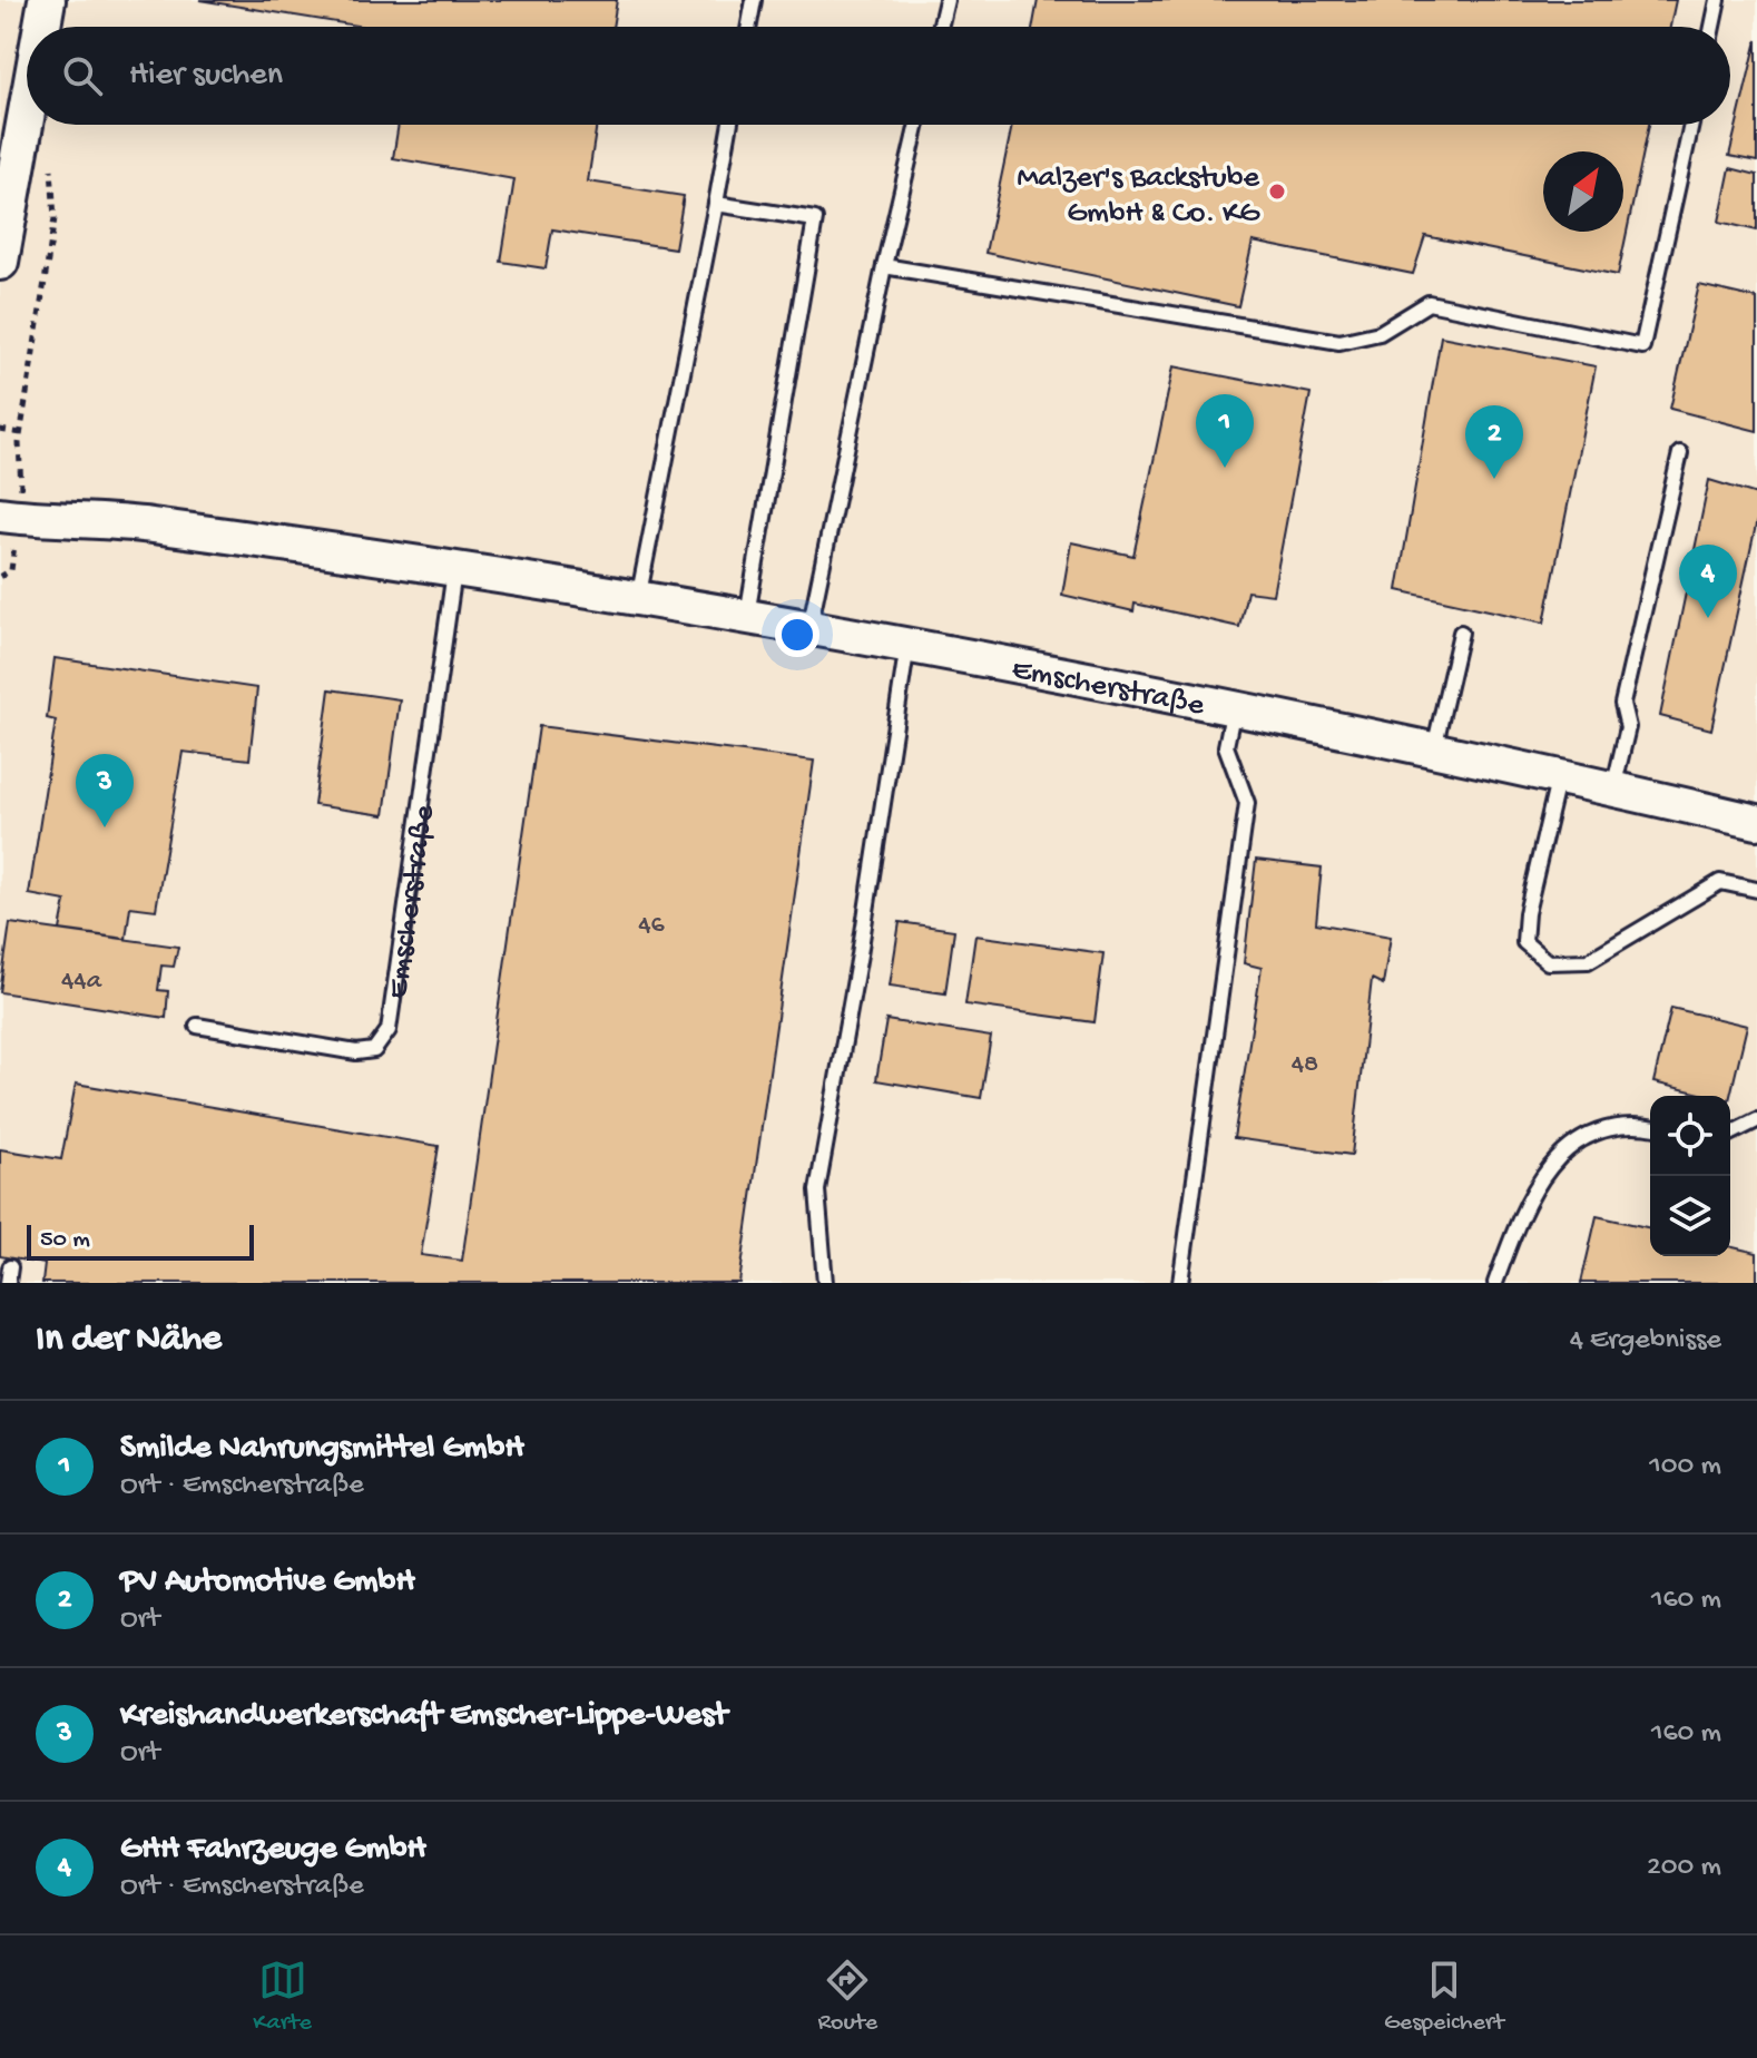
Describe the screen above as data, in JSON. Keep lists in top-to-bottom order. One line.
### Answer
{"streets":{"street":["Emscherstraße"]},"places":["Malzer's Backstube GmbH & Co. KG"],"house_numbers":["46","44a","48"],"scale_bar":"50 m","north":"top right","page":{"search":"Hier suchen","pins":["1","2","4","3"],"scale":"50 m","heading":["In der Nähe","4 Ergebnisse"],"list":[{"mark":"1","name":"Smilde Nahrungsmittel GmbH","note":"Ort · Emscherstraße","value":"100 m"},{"mark":"2","name":"PV Automotive GmbH","note":"Ort","value":"160 m"},{"mark":"3","name":"Kreishandwerkerschaft Emscher-Lippe-West","note":"Ort","value":"160 m"},{"mark":"4","name":"GHH Fahrzeuge GmbH","note":"Ort · Emscherstraße","value":"200 m"}],"nav":["Karte","Route","Gespeichert"]}}
